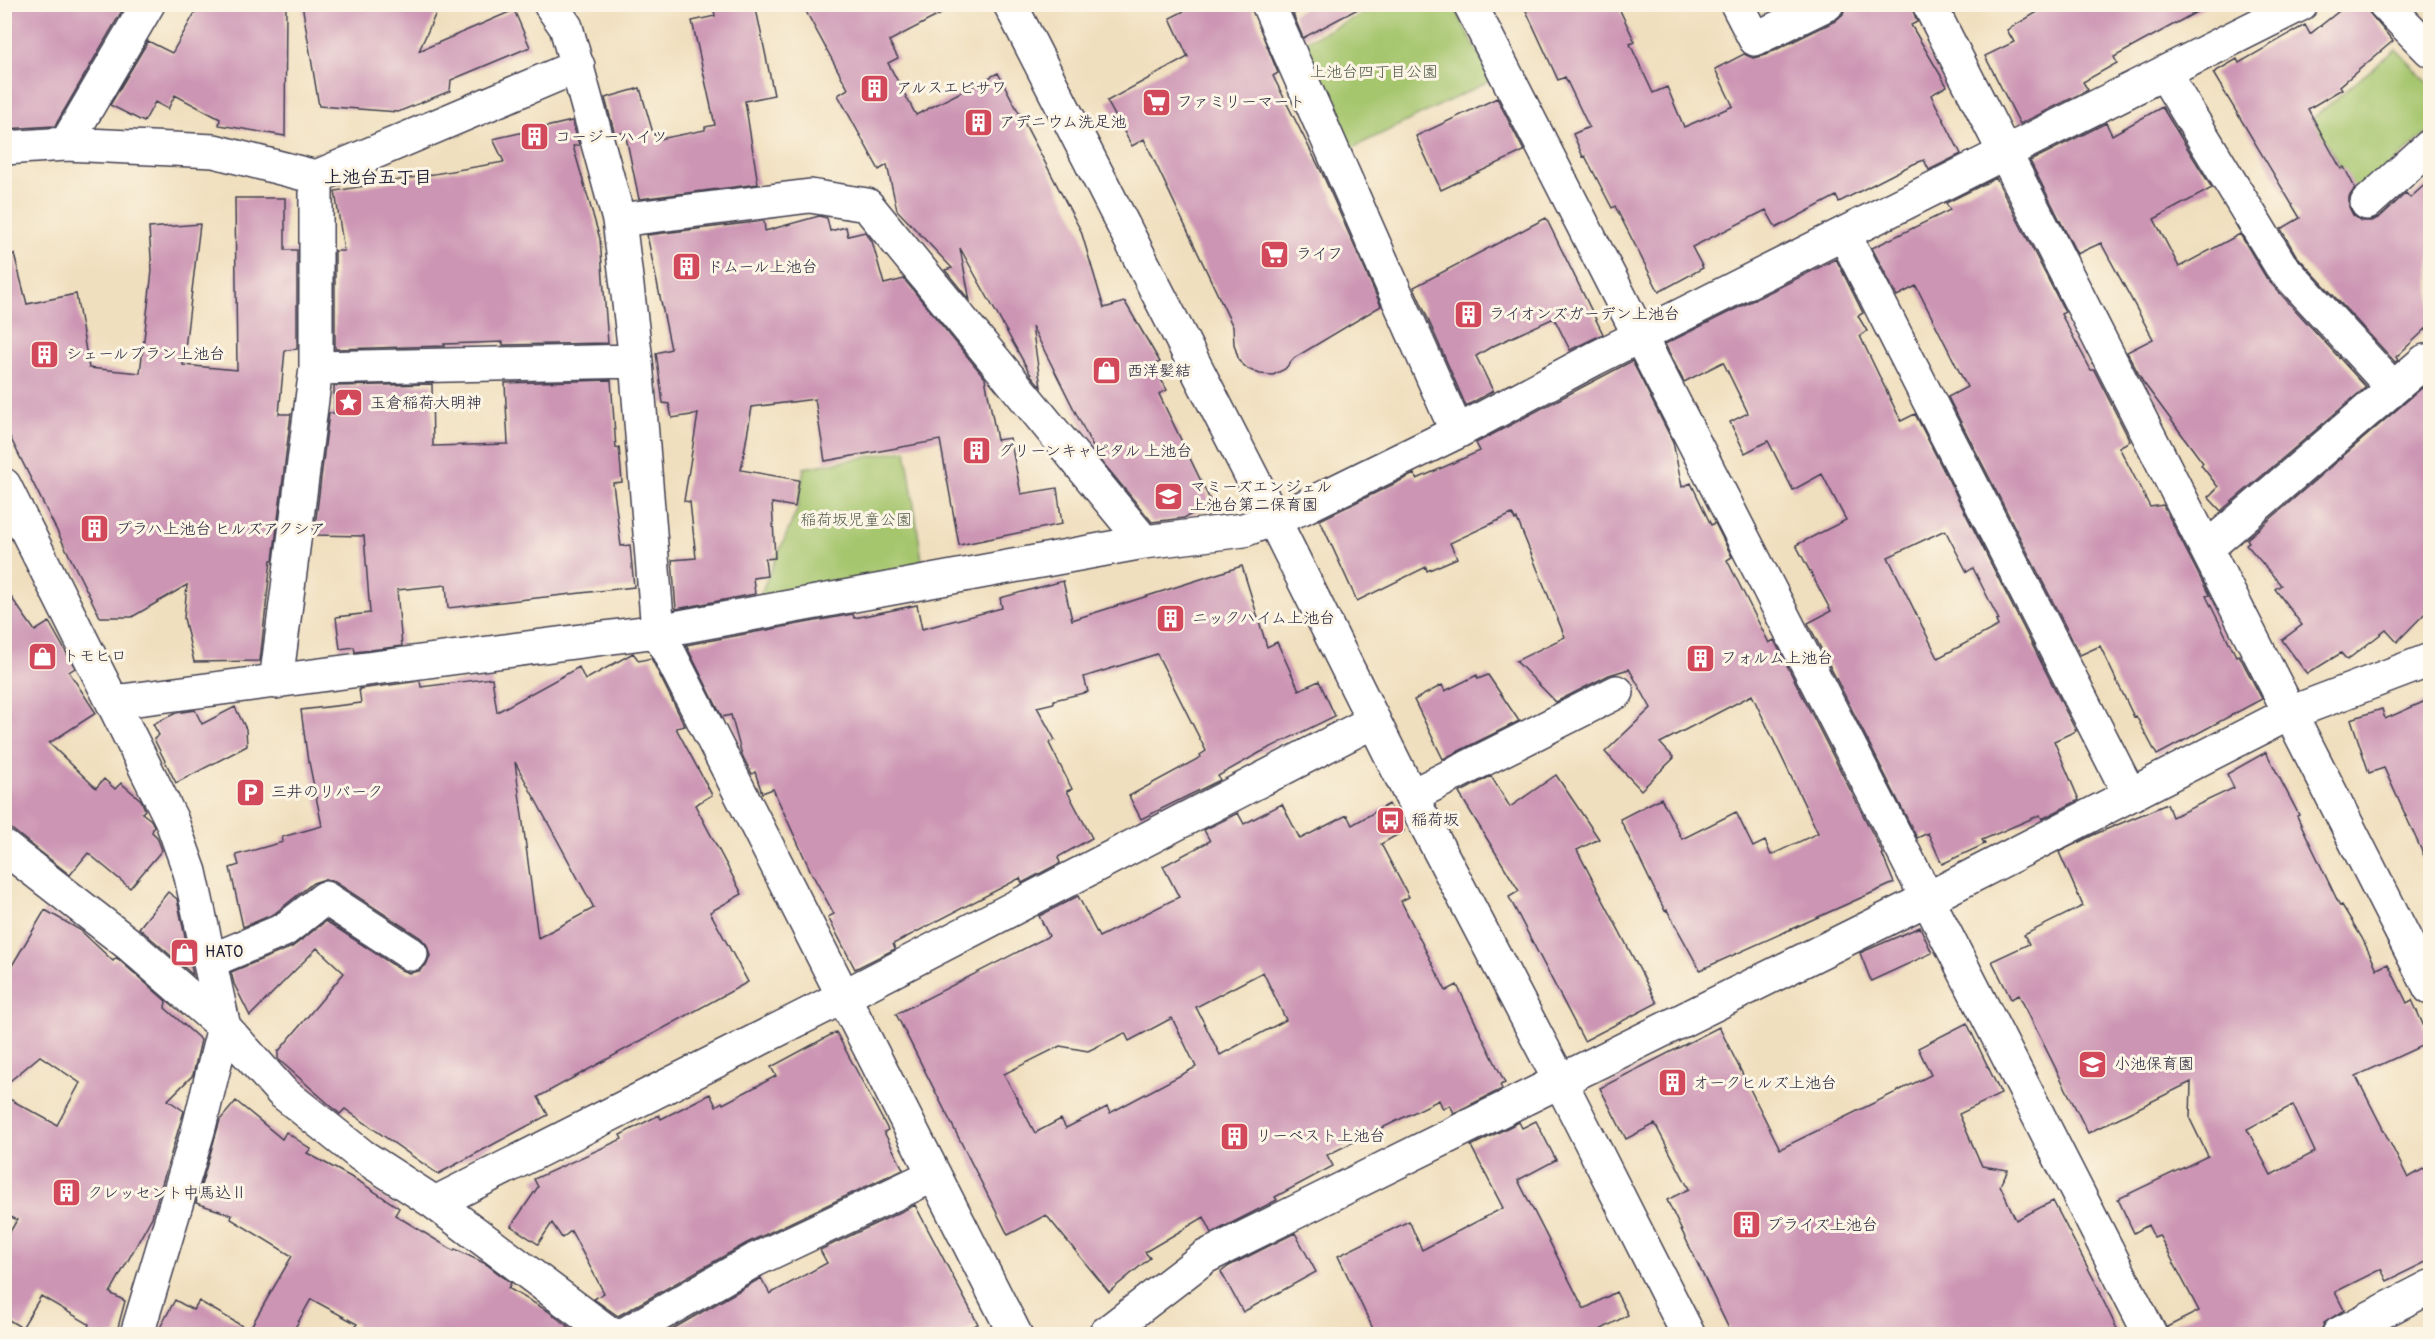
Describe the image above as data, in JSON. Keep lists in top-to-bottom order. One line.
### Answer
{"districts":["上池台五丁目"],"parks":["上池台四丁目公園","稲荷坂児童公園"],"places":{"building":["アルスエビサワ","アデニウム洗足池","コージーハイツ","ドムール上池台","ライオンズガーデン上池台","シェールブラン上池台","グリーンキャピタル 上池台","プラハ上池台 ヒルズアクシア","ニックハイム上池台","フォルム上池台","オークヒルズ上池台","リーベスト上池台","クレッセント中馬込Ⅱ","プライズ上池台"],"supermarket":["ファミリーマート","ライフ"],"shop":["西洋髪結","トモヒロ","HATO"],"place":["玉倉稲荷大明神"],"school or university":["マミーズエンジェル 上池台第二保育園","小池保育園"],"parking":["三井のリパーク"],"bus stop":["稲荷坂"]}}
